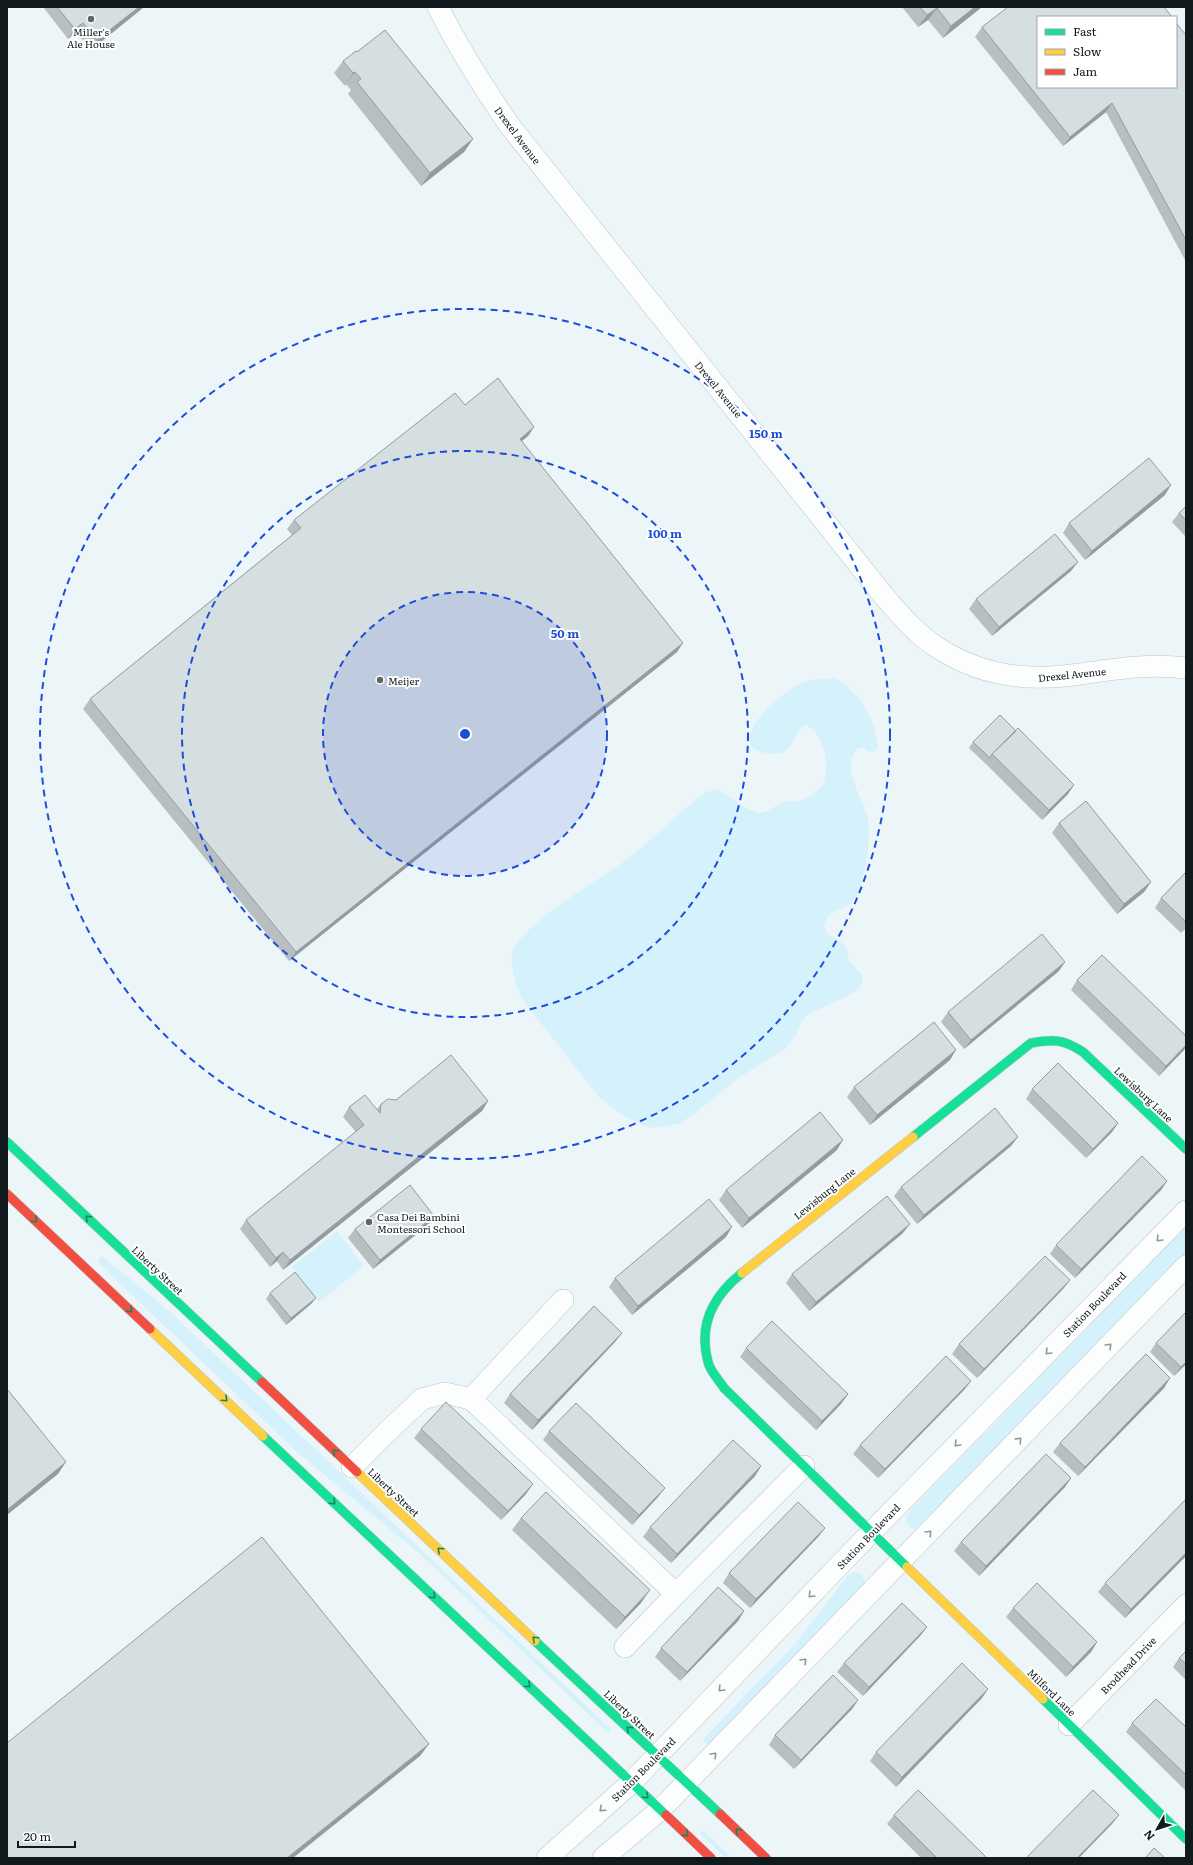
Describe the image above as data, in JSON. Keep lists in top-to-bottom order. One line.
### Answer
{"streets":{"street":["Drexel Avenue","Lewisburg Lane","Liberty Street","Station Boulevard","Brodhead Drive","Milford Lane"]},"crossings":[["Lewisburg Lane","Station Boulevard"],["Lewisburg Lane","Milford Lane"],["Liberty Street","Station Boulevard"],["Station Boulevard","Milford Lane"],["Brodhead Drive","Milford Lane"]],"places":["Miller's Ale House","Meijer","Casa Dei Bambini Montessori School"],"legend":["Fast","Slow","Jam"],"scale_bar":"20 m","north":"bottom left","rings":["150 m","100 m","50 m"]}
